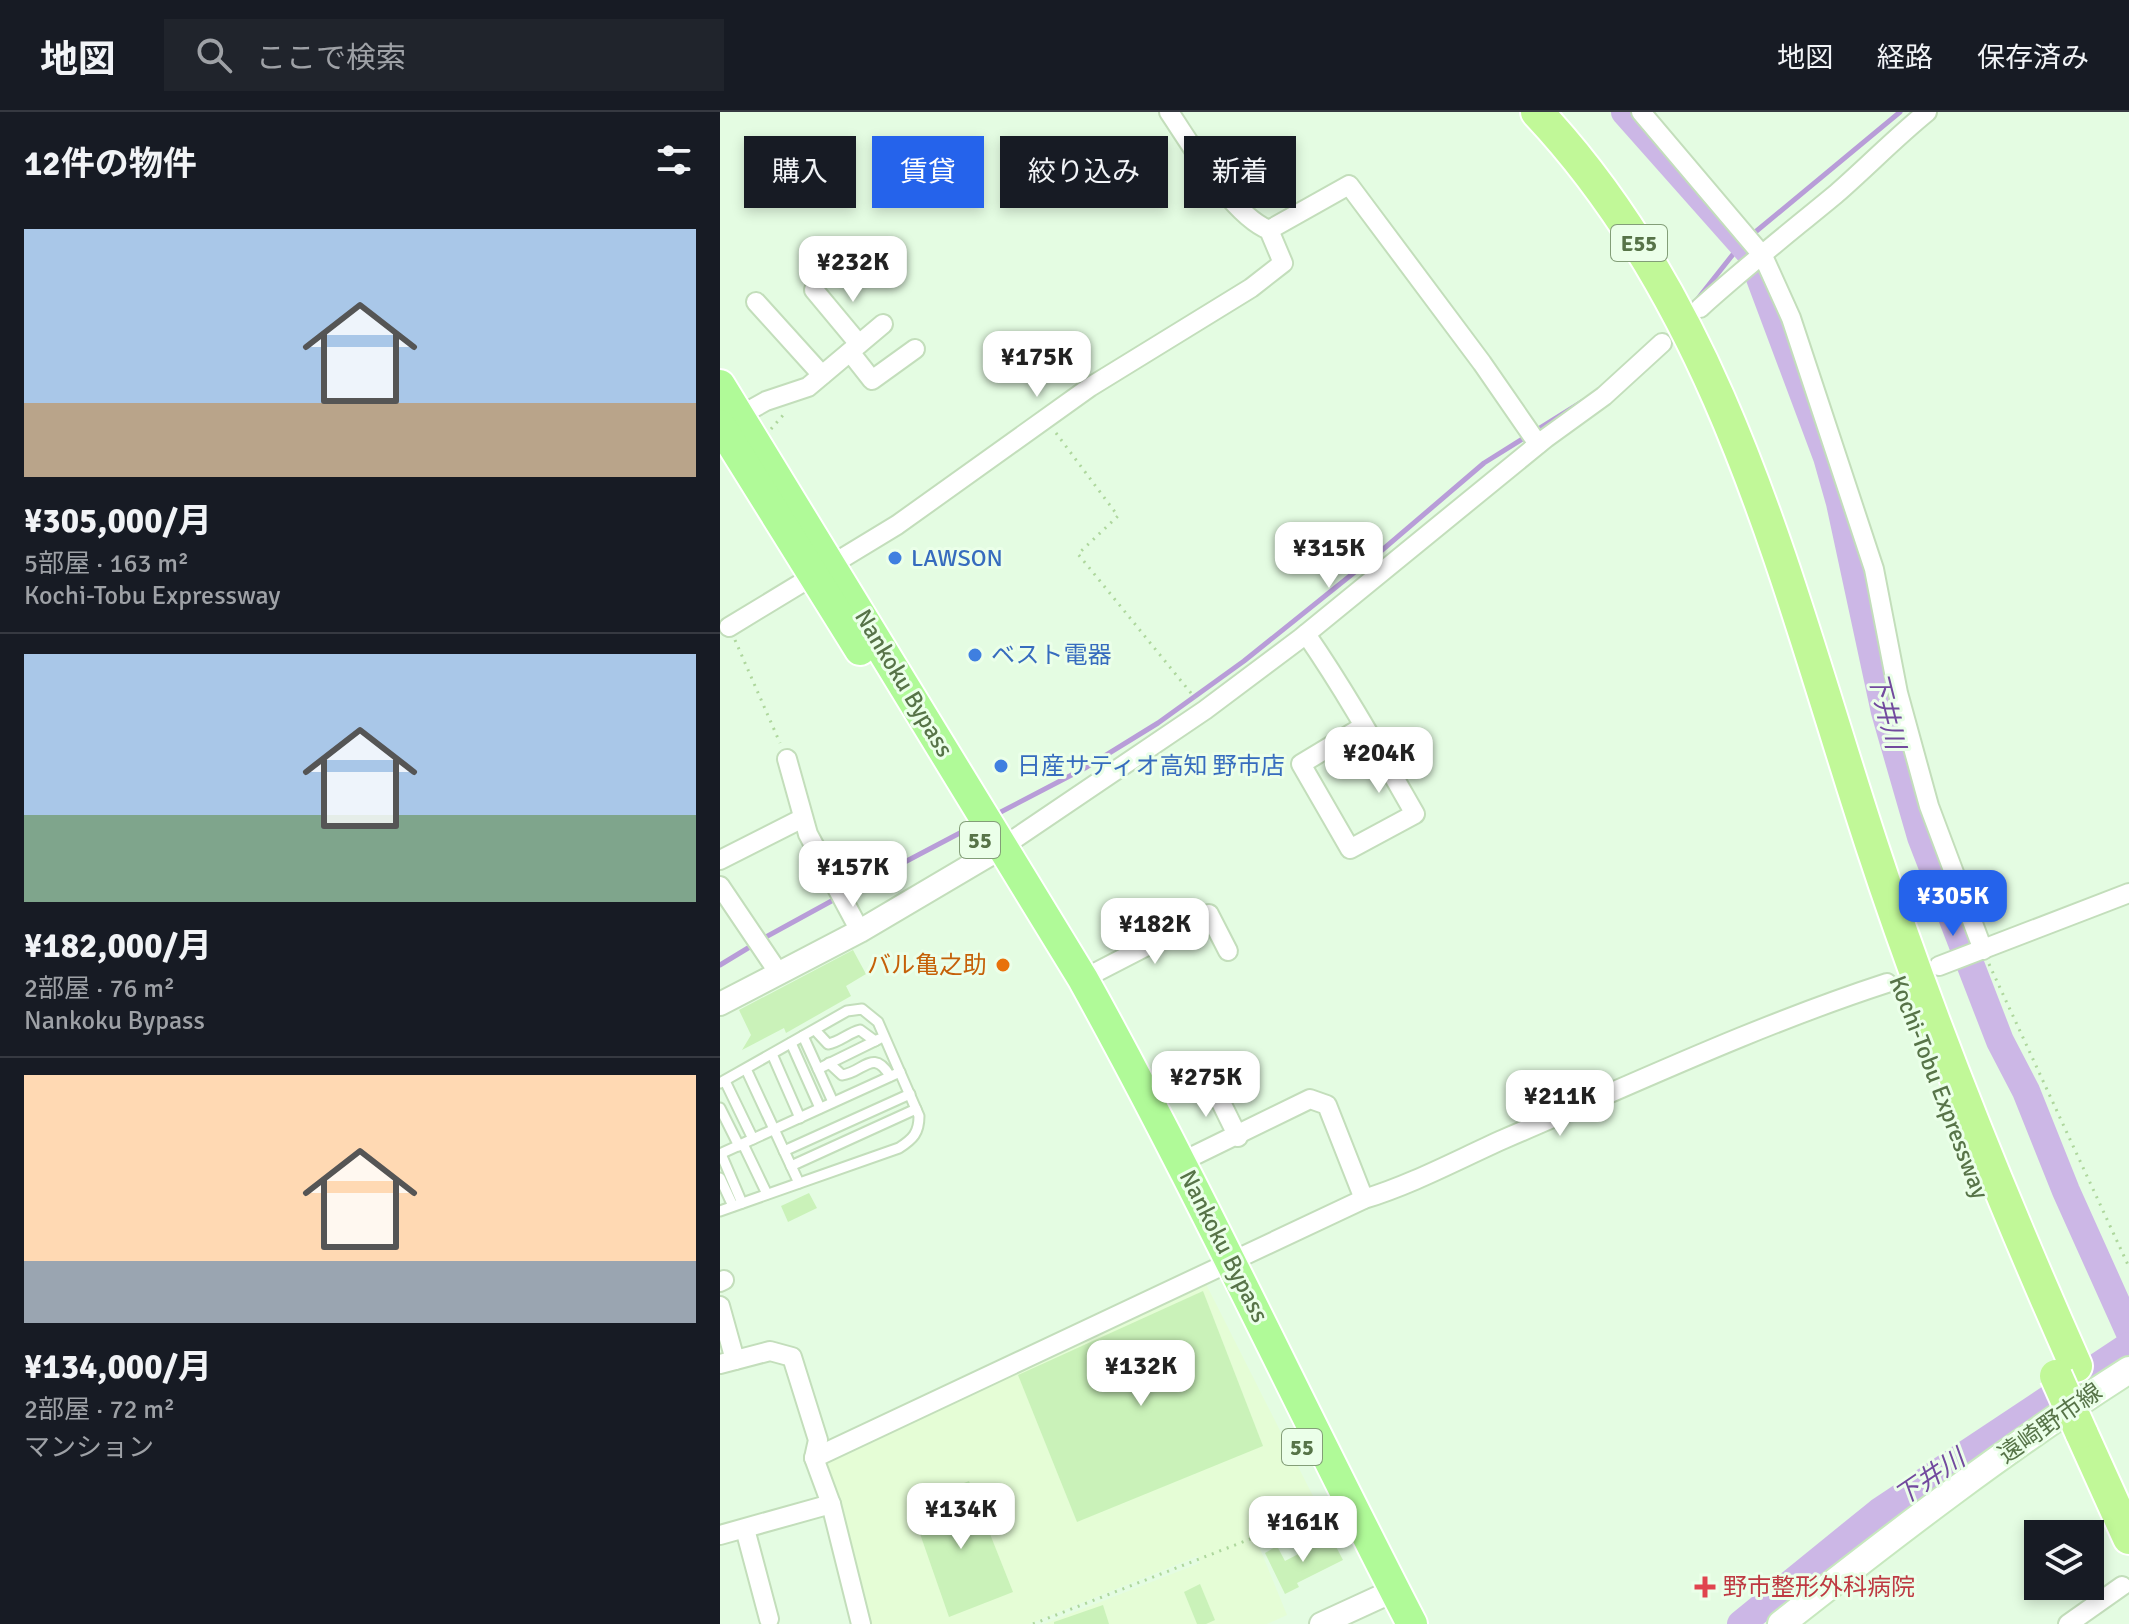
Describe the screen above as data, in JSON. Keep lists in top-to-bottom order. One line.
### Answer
{"streets":{"highway":["E55","Nankoku Bypass","55","Kochi-Tobu Expressway"],"main road":["遠崎野市線"]},"water":["下井川"],"places":{"other":["LAWSON","ベスト電器","日産サティオ高知 野市店","バル亀之助"],"health":["野市整形外科病院"]},"page":{"header":"地図","search":"ここで検索","nav":["地図","経路","保存済み"],"heading":"12件の物件","chip":["購入","賃貸","絞り込み","新着"],"list":[{"name":"¥305,000/月","note":"5部屋 · 163 m² · Kochi-Tobu Expressway"},{"name":"¥182,000/月","note":"2部屋 · 76 m² · Nankoku Bypass"},{"name":"¥134,000/月","note":"2部屋 · 72 m² · マンション"}],"price":["¥232K","¥175K","¥315K","¥204K","¥157K","¥305K","¥182K","¥275K","¥211K","¥132K","¥134K","¥161K"]}}
